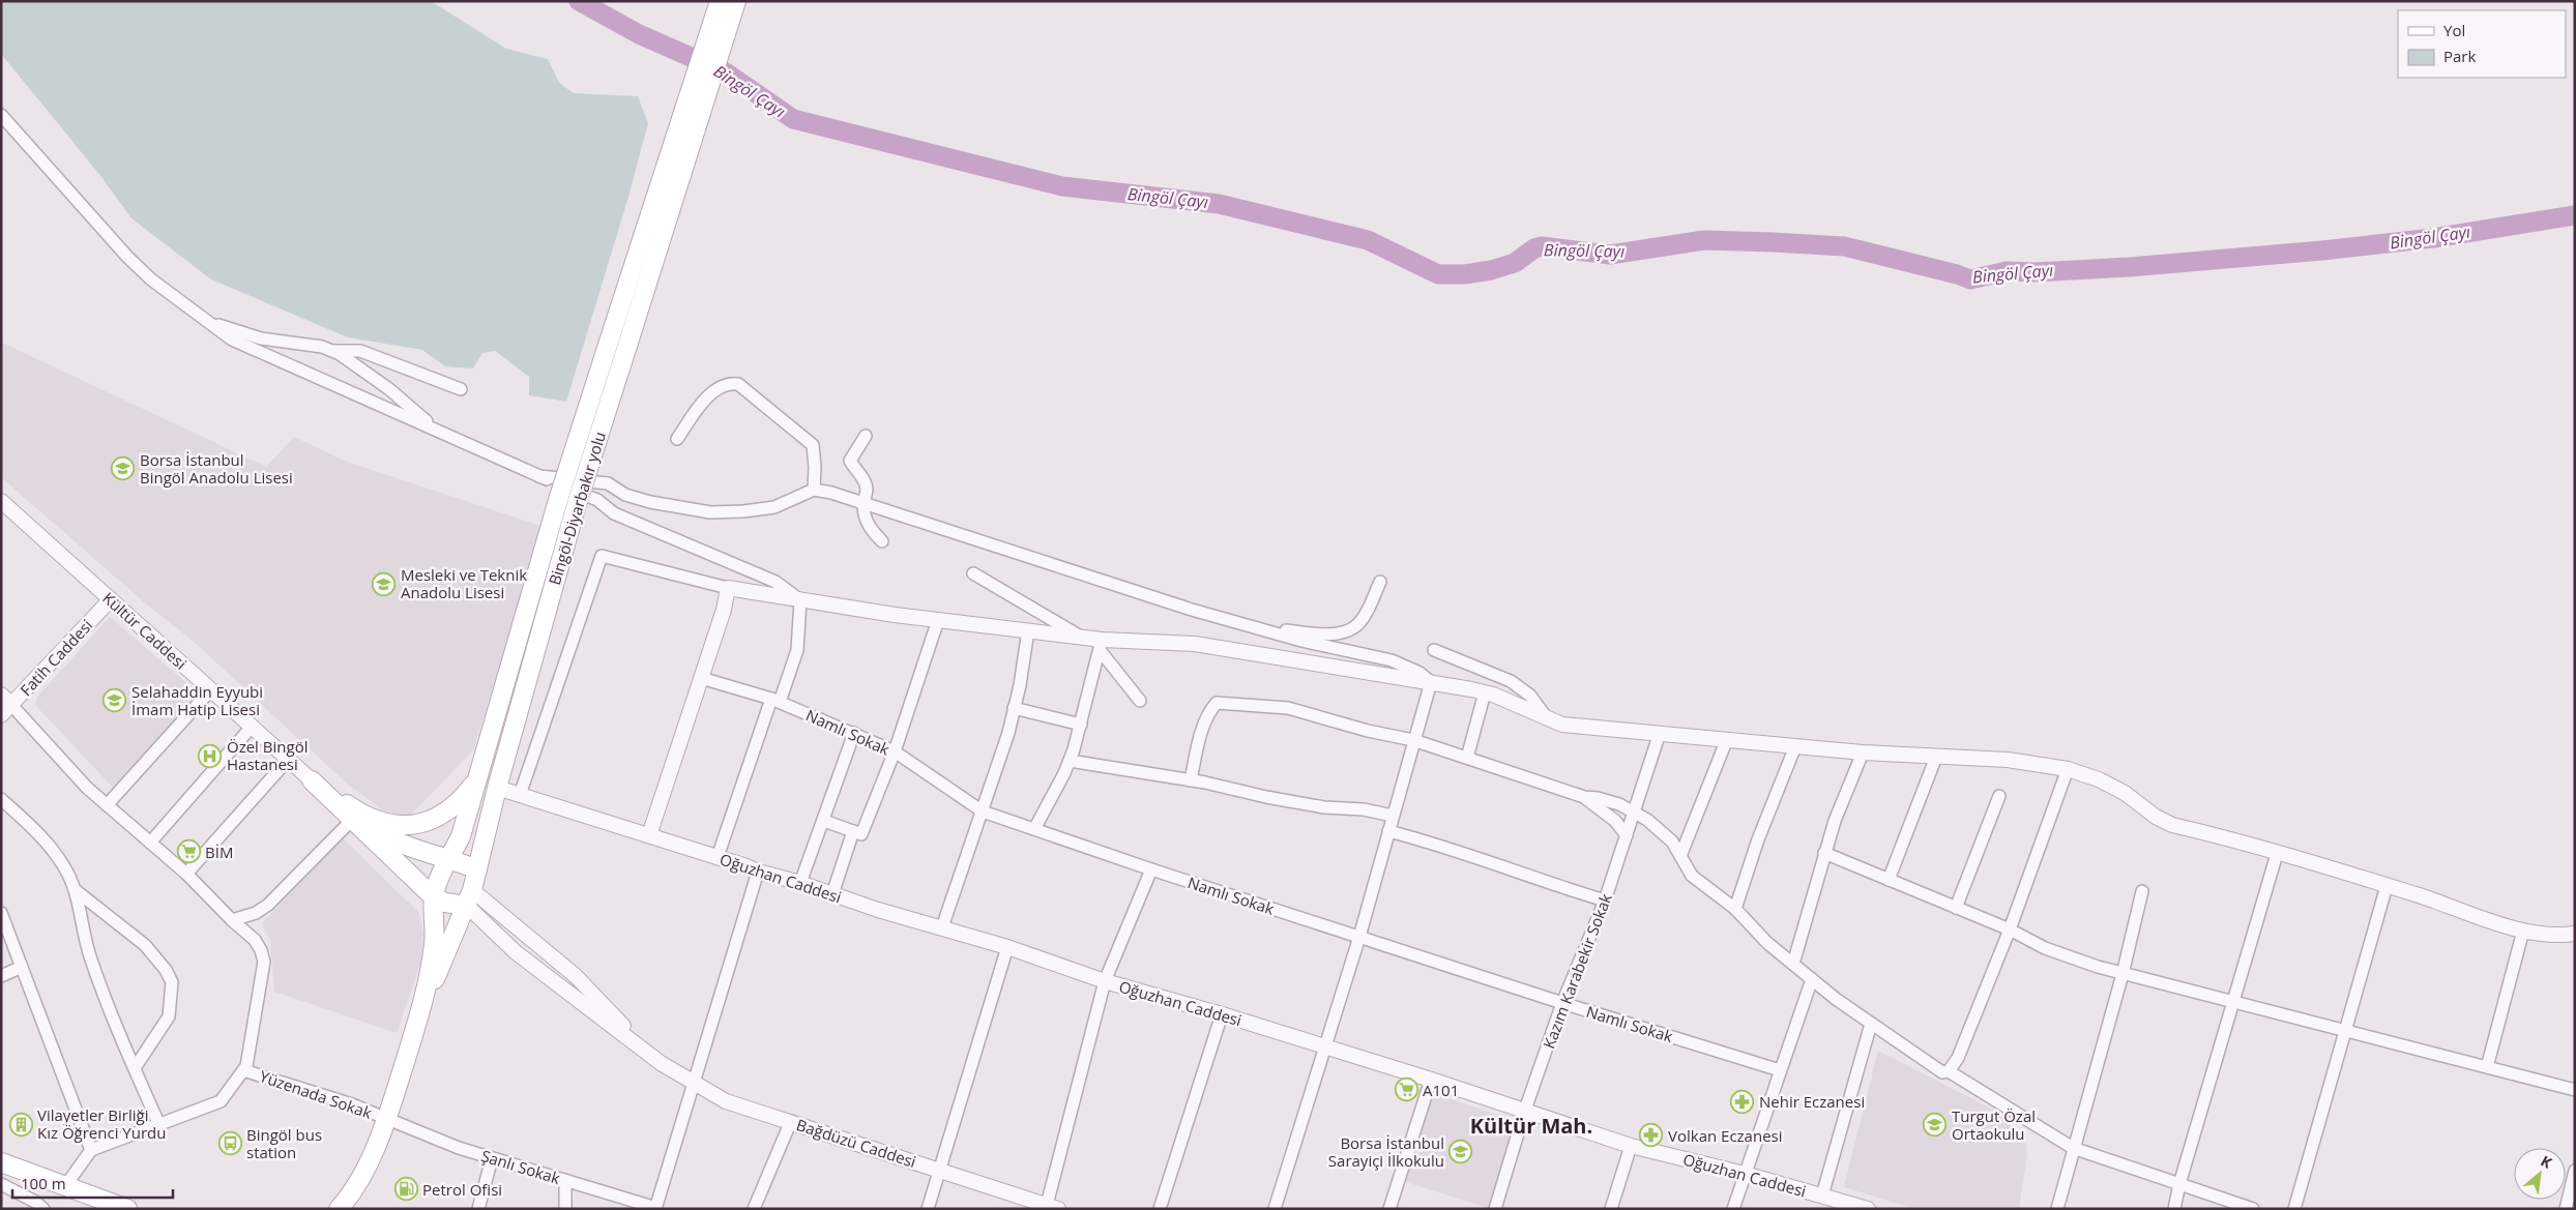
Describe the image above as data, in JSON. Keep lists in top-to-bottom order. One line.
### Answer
{"streets":{"main road":["Bingöl-Diyarbakır yolu"],"street":["Kültür Caddesi","Fatih Caddesi","Namlı Sokak","Oğuzhan Caddesi","Kazım Karabekir Sokak","Yüzenada Sokak","Bağdüzü Caddesi","Şanlı Sokak"]},"crossings":[["Bingöl-Diyarbakır yolu","Oğuzhan Caddesi"],["Bingöl-Diyarbakır yolu","Yüzenada Sokak"],["Bingöl-Diyarbakır yolu","Şanlı Sokak"],["Kültür Caddesi","Fatih Caddesi"],["Namlı Sokak","Kazım Karabekir Sokak"],["Oğuzhan Caddesi","Kazım Karabekir Sokak"],["Yüzenada Sokak","Şanlı Sokak"]],"districts":["Kültür Mah."],"water":["Bingöl Çayı"],"places":{"school or university":["Borsa İstanbul Bingöl Anadolu Lisesi","Mesleki ve Teknik Anadolu Lisesi","Selahaddin Eyyubi İmam Hatip Lisesi","Turgut Özal Ortaokulu","Borsa İstanbul Sarayiçi İlkokulu"],"hospital":["Özel Bingöl Hastanesi"],"supermarket":["BİM","A101"],"pharmacy":["Nehir Eczanesi","Volkan Eczanesi"],"building":["Vilayetler Birliği Kız Öğrenci Yurdu"],"bus stop":["Bingöl bus station"],"fuel station":["Petrol Ofisi"]},"legend":["Yol","Park"],"scale_bar":"100 m","north":"top right"}
